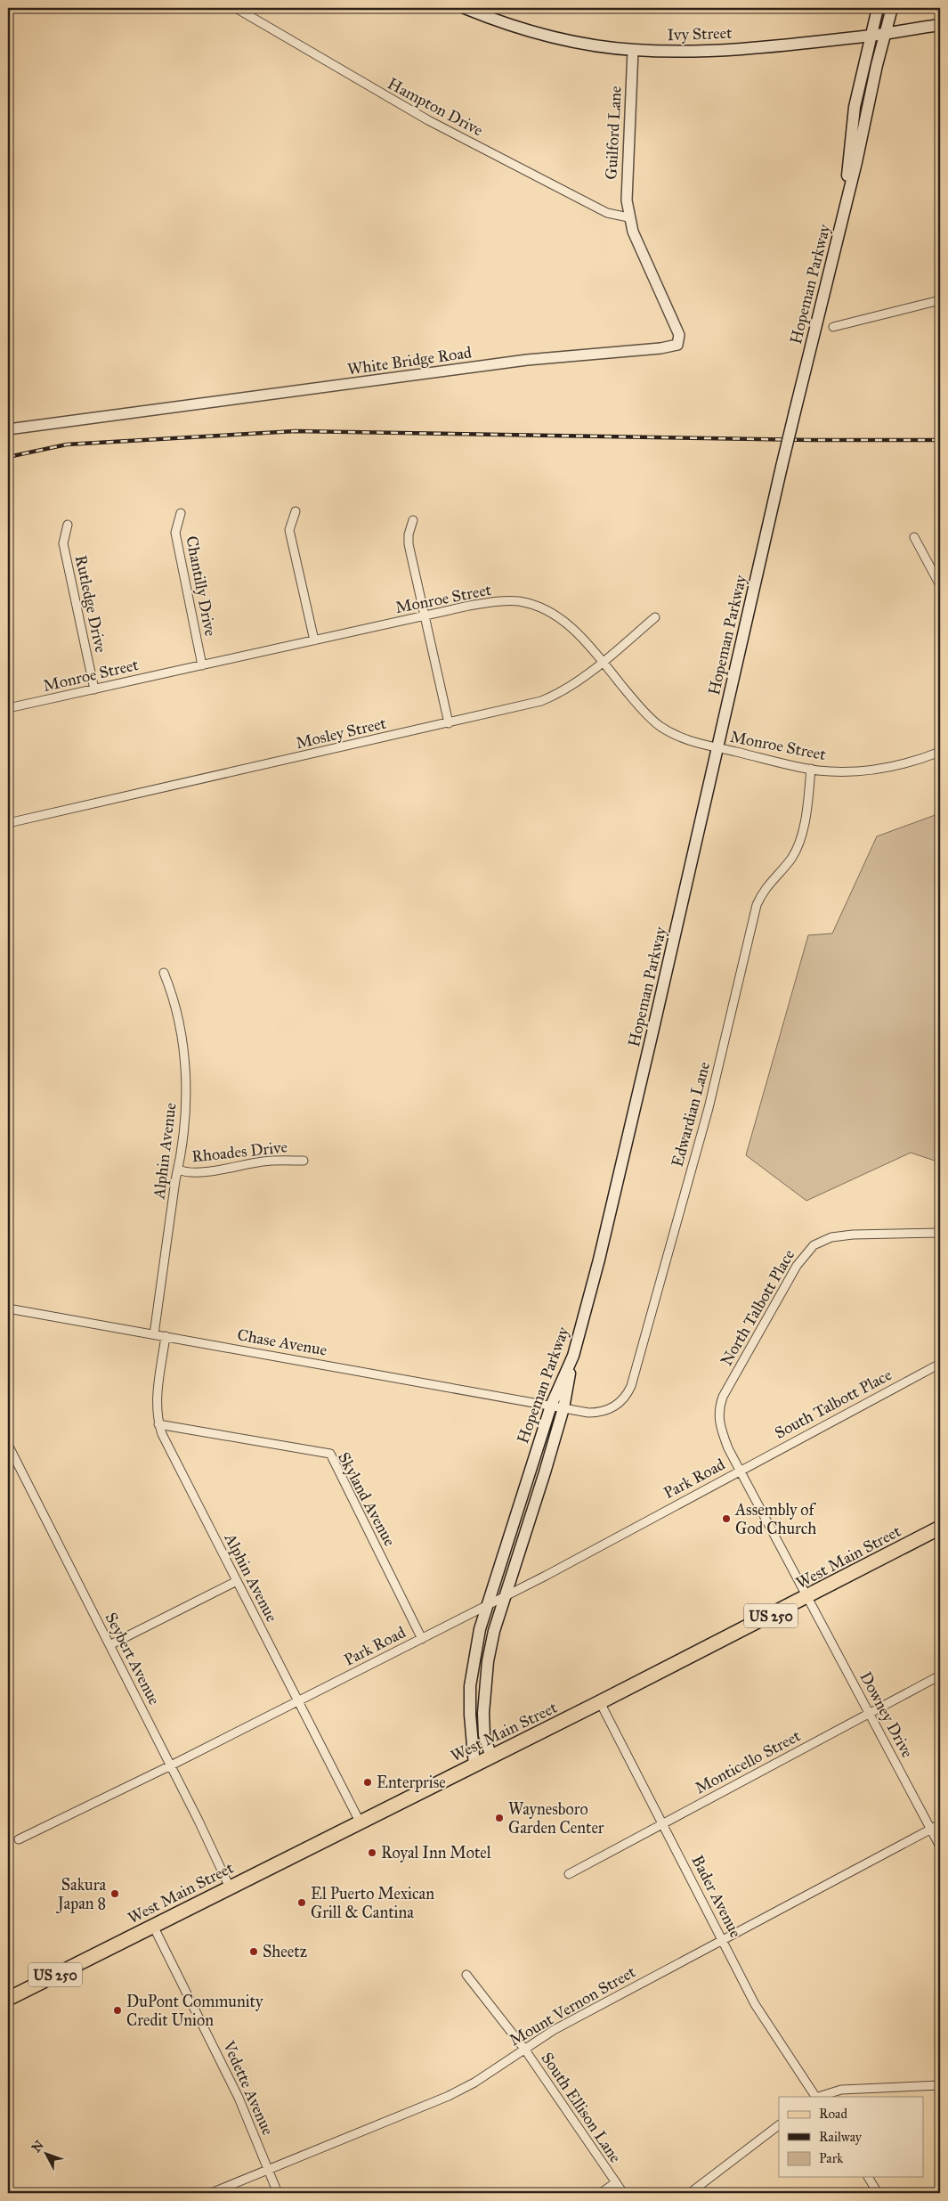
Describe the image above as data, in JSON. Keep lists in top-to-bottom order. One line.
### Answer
{"streets":{"main road":["Ivy Street","Hopeman Parkway","West Main Street","US 250"],"street":["Hampton Drive","Guilford Lane","White Bridge Road","Chantilly Drive","Monroe Street","Rutledge Drive","Mosley Street","Edwardian Lane","Alphin Avenue","Rhoades Drive","North Talbott Place","Chase Avenue","South Talbott Place","Park Road","Skyland Avenue","Seybert Avenue","Downey Drive","Monticello Street","Bader Avenue","Mount Vernon Street","Vedette Avenue","South Ellison Lane"]},"crossings":[["Ivy Street","Guilford Lane"],["Ivy Street","Hopeman Parkway"],["Hampton Drive","Guilford Lane"],["Hampton Drive","White Bridge Road"],["Guilford Lane","White Bridge Road"],["Hopeman Parkway","Monroe Street"],["Hopeman Parkway","Edwardian Lane"],["Hopeman Parkway","Chase Avenue"],["Hopeman Parkway","Park Road"],["Hopeman Parkway","West Main Street"],["Chantilly Drive","Monroe Street"],["Monroe Street","Rutledge Drive"],["Monroe Street","Mosley Street"],["Monroe Street","Edwardian Lane"],["Edwardian Lane","Chase Avenue"],["Alphin Avenue","Rhoades Drive"],["Alphin Avenue","Chase Avenue"],["Alphin Avenue","Park Road"],["Alphin Avenue","Skyland Avenue"],["Alphin Avenue","West Main Street"],["North Talbott Place","South Talbott Place"],["North Talbott Place","Park Road"],["North Talbott Place","Downey Drive"],["South Talbott Place","Park Road"],["South Talbott Place","Downey Drive"],["Park Road","Skyland Avenue"],["Park Road","Seybert Avenue"],["Park Road","Downey Drive"],["West Main Street","Seybert Avenue"],["West Main Street","Downey Drive"],["West Main Street","Bader Avenue"],["West Main Street","Vedette Avenue"],["Downey Drive","Monticello Street"],["Downey Drive","Mount Vernon Street"],["Monticello Street","Bader Avenue"],["Bader Avenue","Mount Vernon Street"],["Mount Vernon Street","Vedette Avenue"],["Mount Vernon Street","South Ellison Lane"]],"places":["Assembly of God Church","Enterprise","Waynesboro Garden Center","Royal Inn Motel","Sakura Japan 8","El Puerto Mexican Grill & Cantina","Sheetz","DuPont Community Credit Union"],"legend":["Road","Railway","Park"],"north":"top left"}
